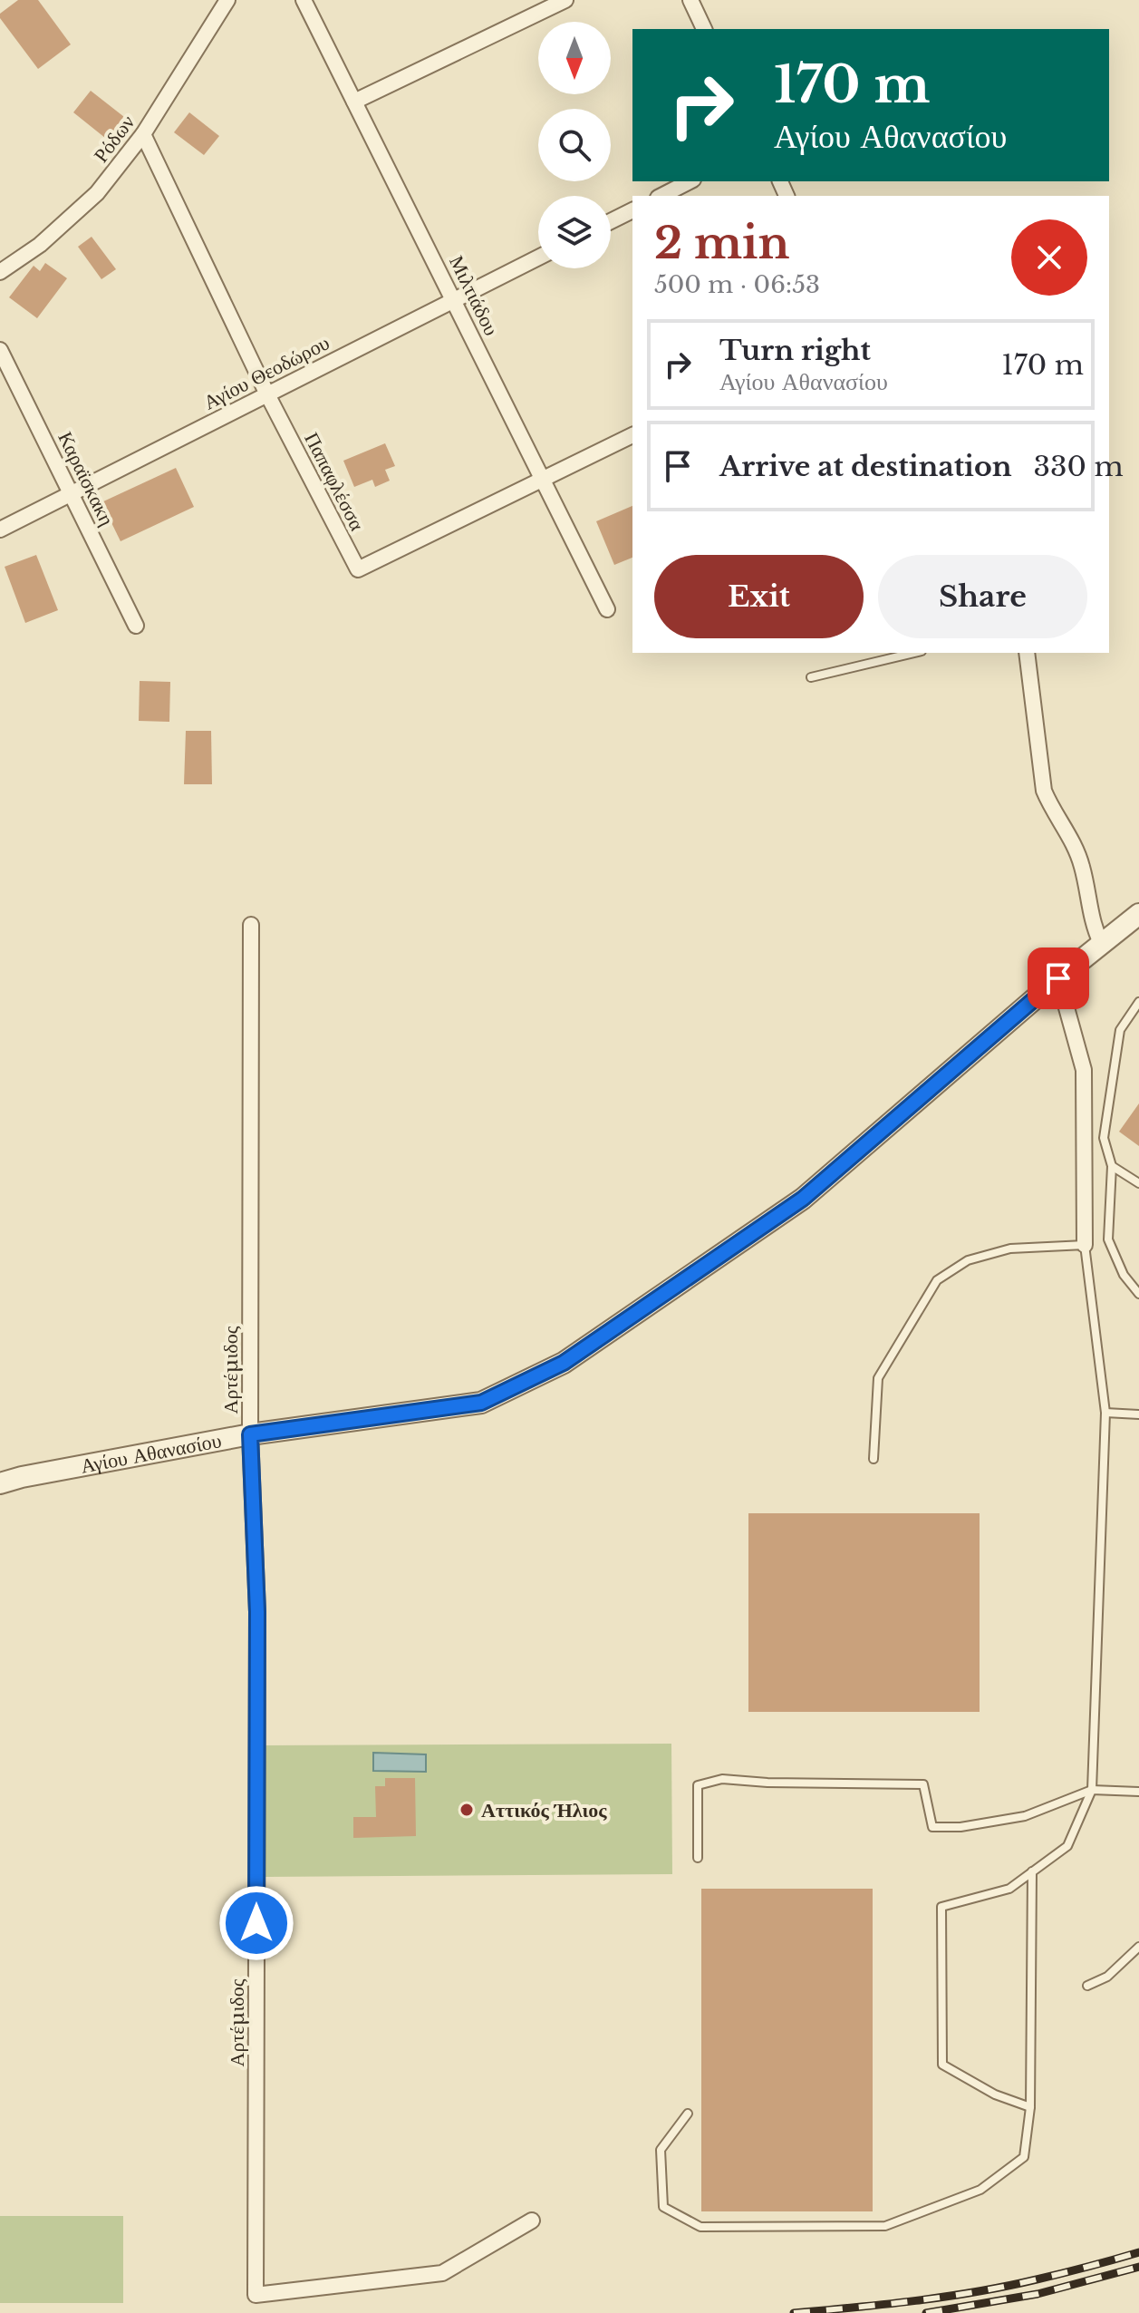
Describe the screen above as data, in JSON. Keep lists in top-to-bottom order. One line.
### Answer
{"streets":{"street":["Ρόδων","Μιλτιάδου","Αγίου Θεοδώρου","Καραϊσκακη","Παπαφλέσσα","Αρτέμιδος","Αγίου Αθανασίου"]},"crossings":[["Ρόδων","Παπαφλέσσα"],["Μιλτιάδου","Αγίου Θεοδώρου"],["Μιλτιάδου","Παπαφλέσσα"],["Αγίου Θεοδώρου","Καραϊσκακη"],["Αγίου Θεοδώρου","Παπαφλέσσα"],["Αρτέμιδος","Αγίου Αθανασίου"]],"places":["Αττικός Ήλιος"],"north":"bottom","page":{"turn":["170 m","Αγίου Αθανασίου"],"heading":["2 min","500 m · 06:53"],"list":[{"name":"Turn right","note":"Αγίου Αθανασίου","value":"170 m"},{"name":"Arrive at destination","value":"330 m"}],"buttons":["Exit","Share"]}}
